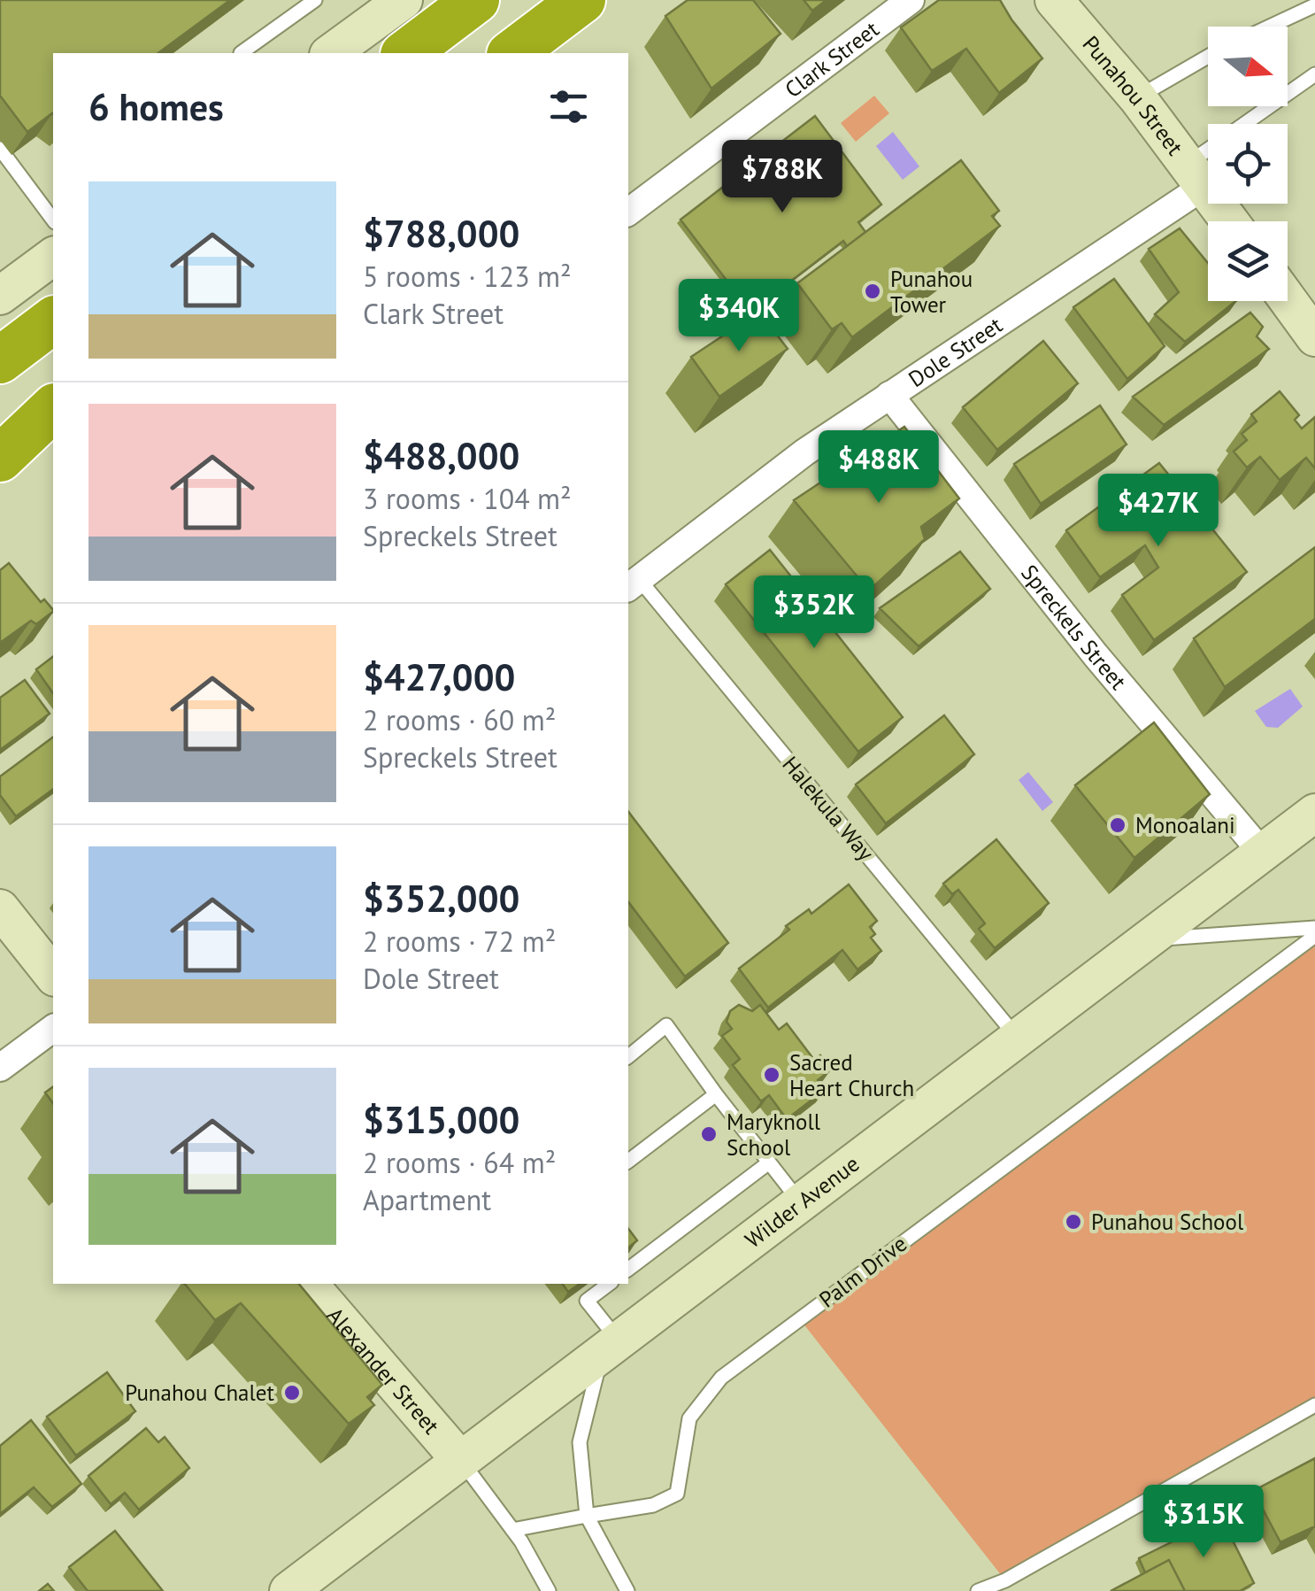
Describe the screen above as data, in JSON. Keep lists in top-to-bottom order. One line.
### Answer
{"streets":{"street":["Clark Street","Punahou Street","Dole Street","Spreckels Street","Wilder Avenue","Alexander Street"],"lane":["Halekula Way","Palm Drive"]},"crossings":[["Punahou Street","Dole Street"],["Dole Street","Spreckels Street"],["Dole Street","Halekula Way"],["Spreckels Street","Wilder Avenue"],["Halekula Way","Wilder Avenue"],["Wilder Avenue","Alexander Street"]],"places":["Punahou Tower","Monoalani","Sacred Heart Church","Maryknoll School","Punahou School","Punahou Chalet"],"north":"right","page":{"heading":"6 homes","price":["$788K","$340K","$488K","$427K","$352K","$315K"],"list":[{"name":"$788,000","note":"5 rooms · 123 m² · Clark Street"},{"name":"$488,000","note":"3 rooms · 104 m² · Spreckels Street"},{"name":"$427,000","note":"2 rooms · 60 m² · Spreckels Street"},{"name":"$352,000","note":"2 rooms · 72 m² · Dole Street"},{"name":"$315,000","note":"2 rooms · 64 m² · Apartment"}]}}
